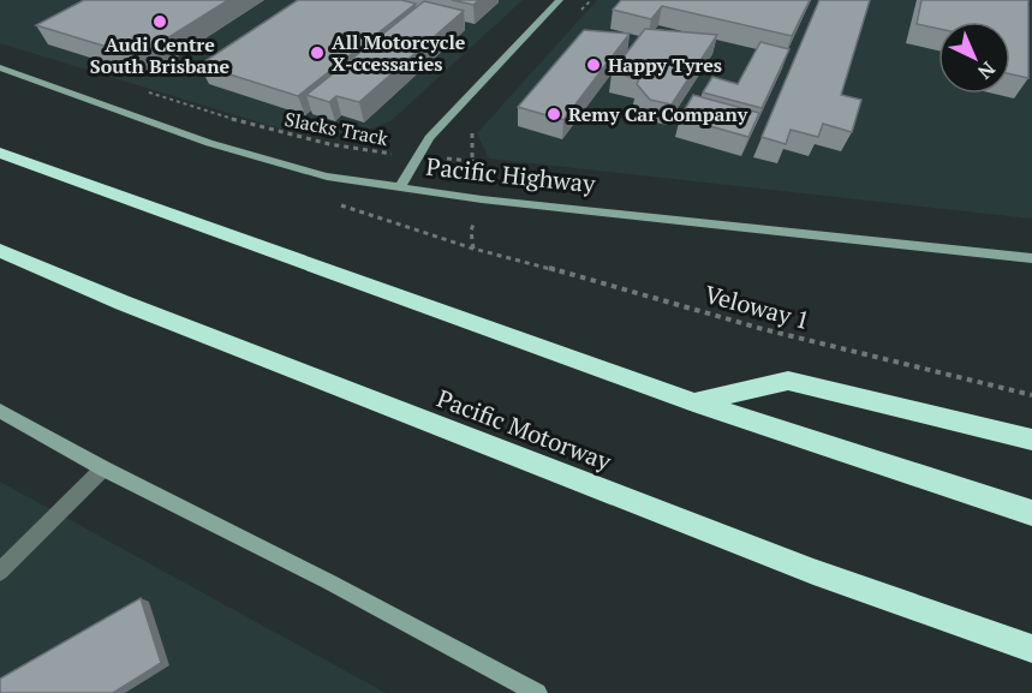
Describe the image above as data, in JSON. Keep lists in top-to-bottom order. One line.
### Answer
{"streets":{"highway":["Pacific Motorway"],"street":["Pacific Highway"],"path":["Slacks Track","Veloway 1"]},"places":["Audi Centre South Brisbane","All Motorcycle X-ccessaries","Happy Tyres","Remy Car Company"],"north":"bottom right"}
